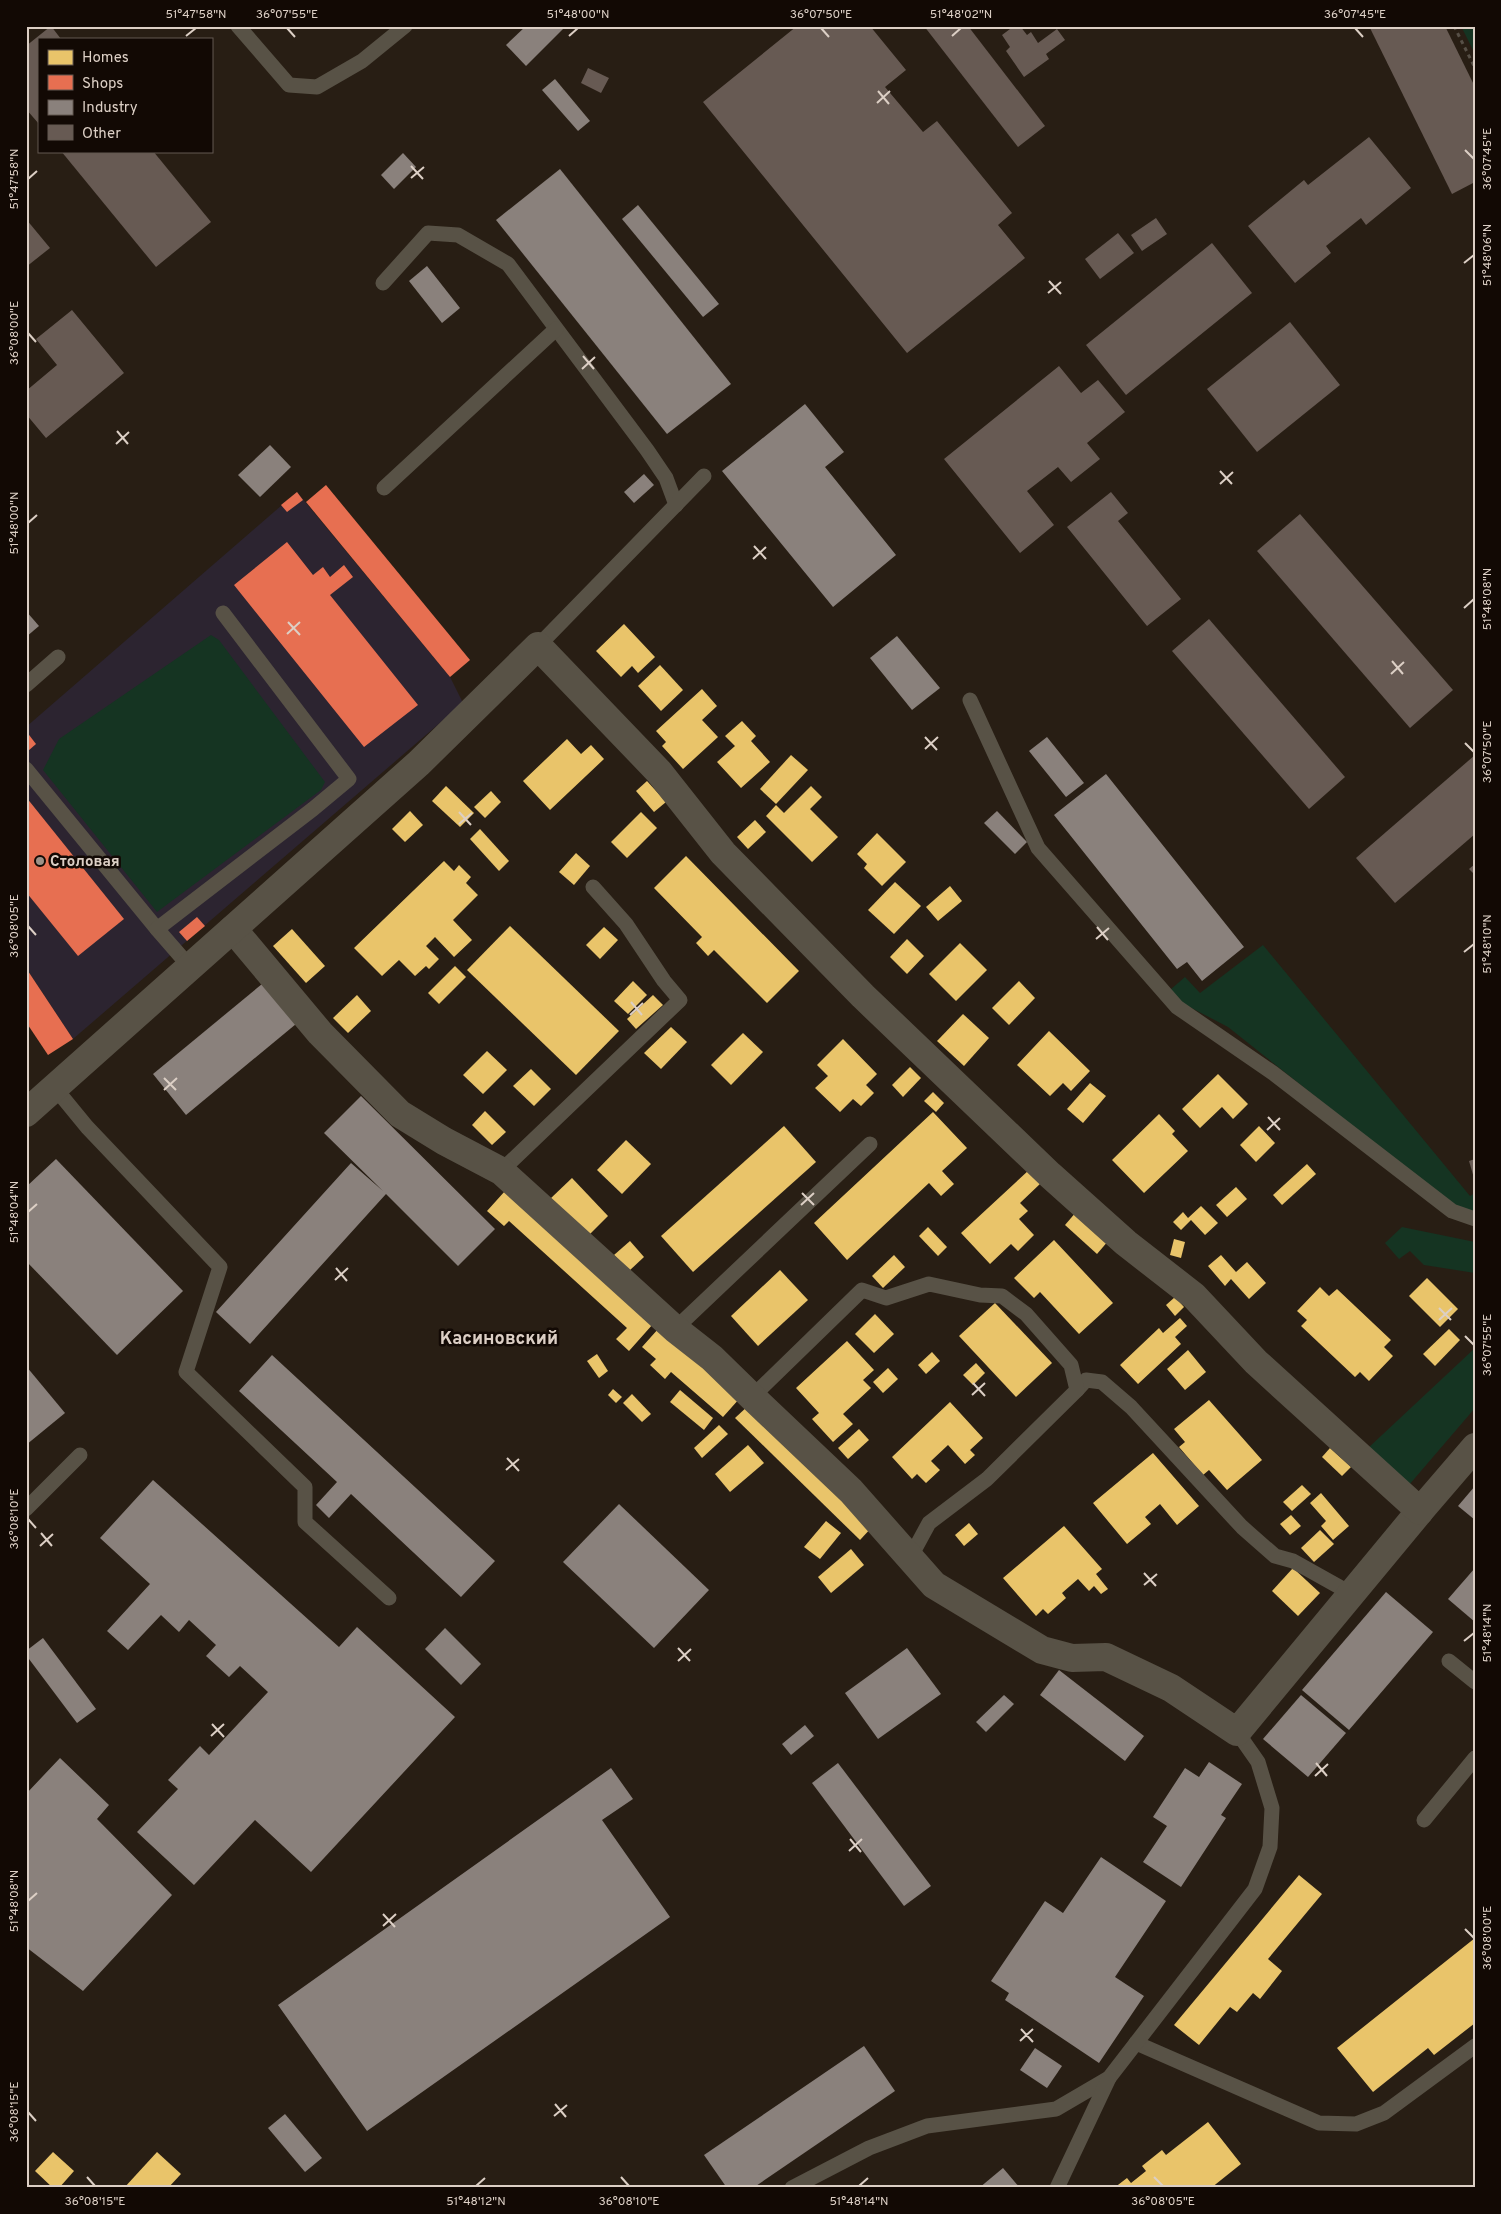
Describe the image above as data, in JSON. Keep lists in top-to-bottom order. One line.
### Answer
{"districts":["Касиновский"],"places":["Столовая"],"legend":["Homes","Shops","Industry","Other"],"coordinates":["51°47'58\"N","36°07'55\"E","51°48'00\"N","36°07'50\"E","51°48'02\"N","36°07'45\"E","51°48'06\"N","36°08'00\"E","51°48'08\"N","36°08'05\"E","51°48'10\"N","51°48'04\"N","36°08'10\"E","51°48'14\"N","36°08'15\"E","51°48'12\"N"]}
